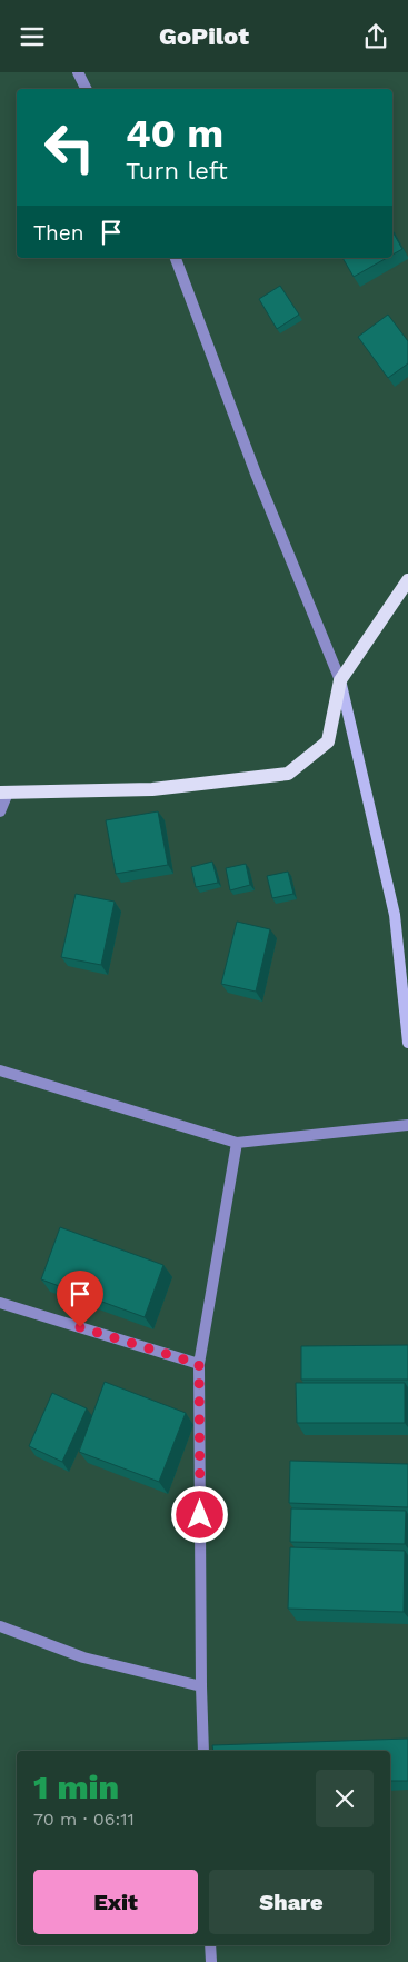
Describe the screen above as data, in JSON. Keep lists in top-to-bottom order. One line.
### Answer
{"page":{"header":"GoPilot","turn":["40 m","Turn left"],"then":"Then","heading":["1 min","70 m · 06:11"],"buttons":["Exit","Share"]}}
